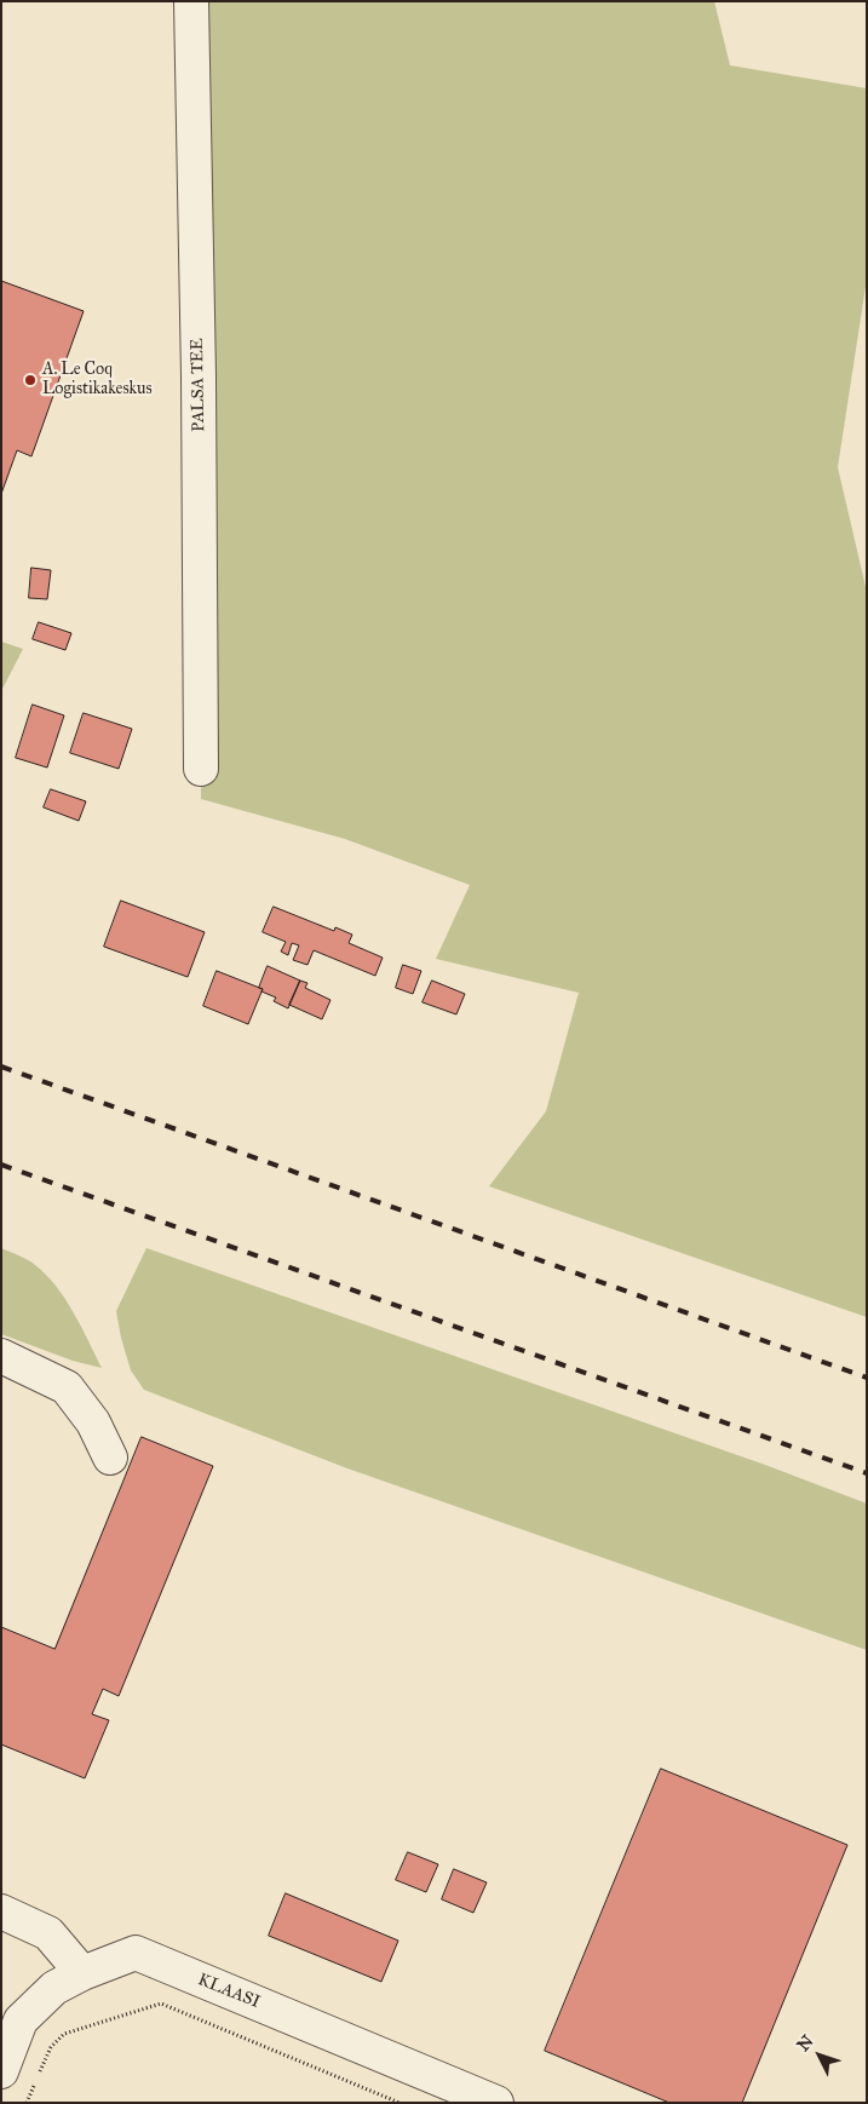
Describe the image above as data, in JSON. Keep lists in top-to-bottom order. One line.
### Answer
{"streets":{"street":["PALSA TEE","KLAASI"]},"places":["A. Le Coq Logistikakeskus"],"north":"top left"}
